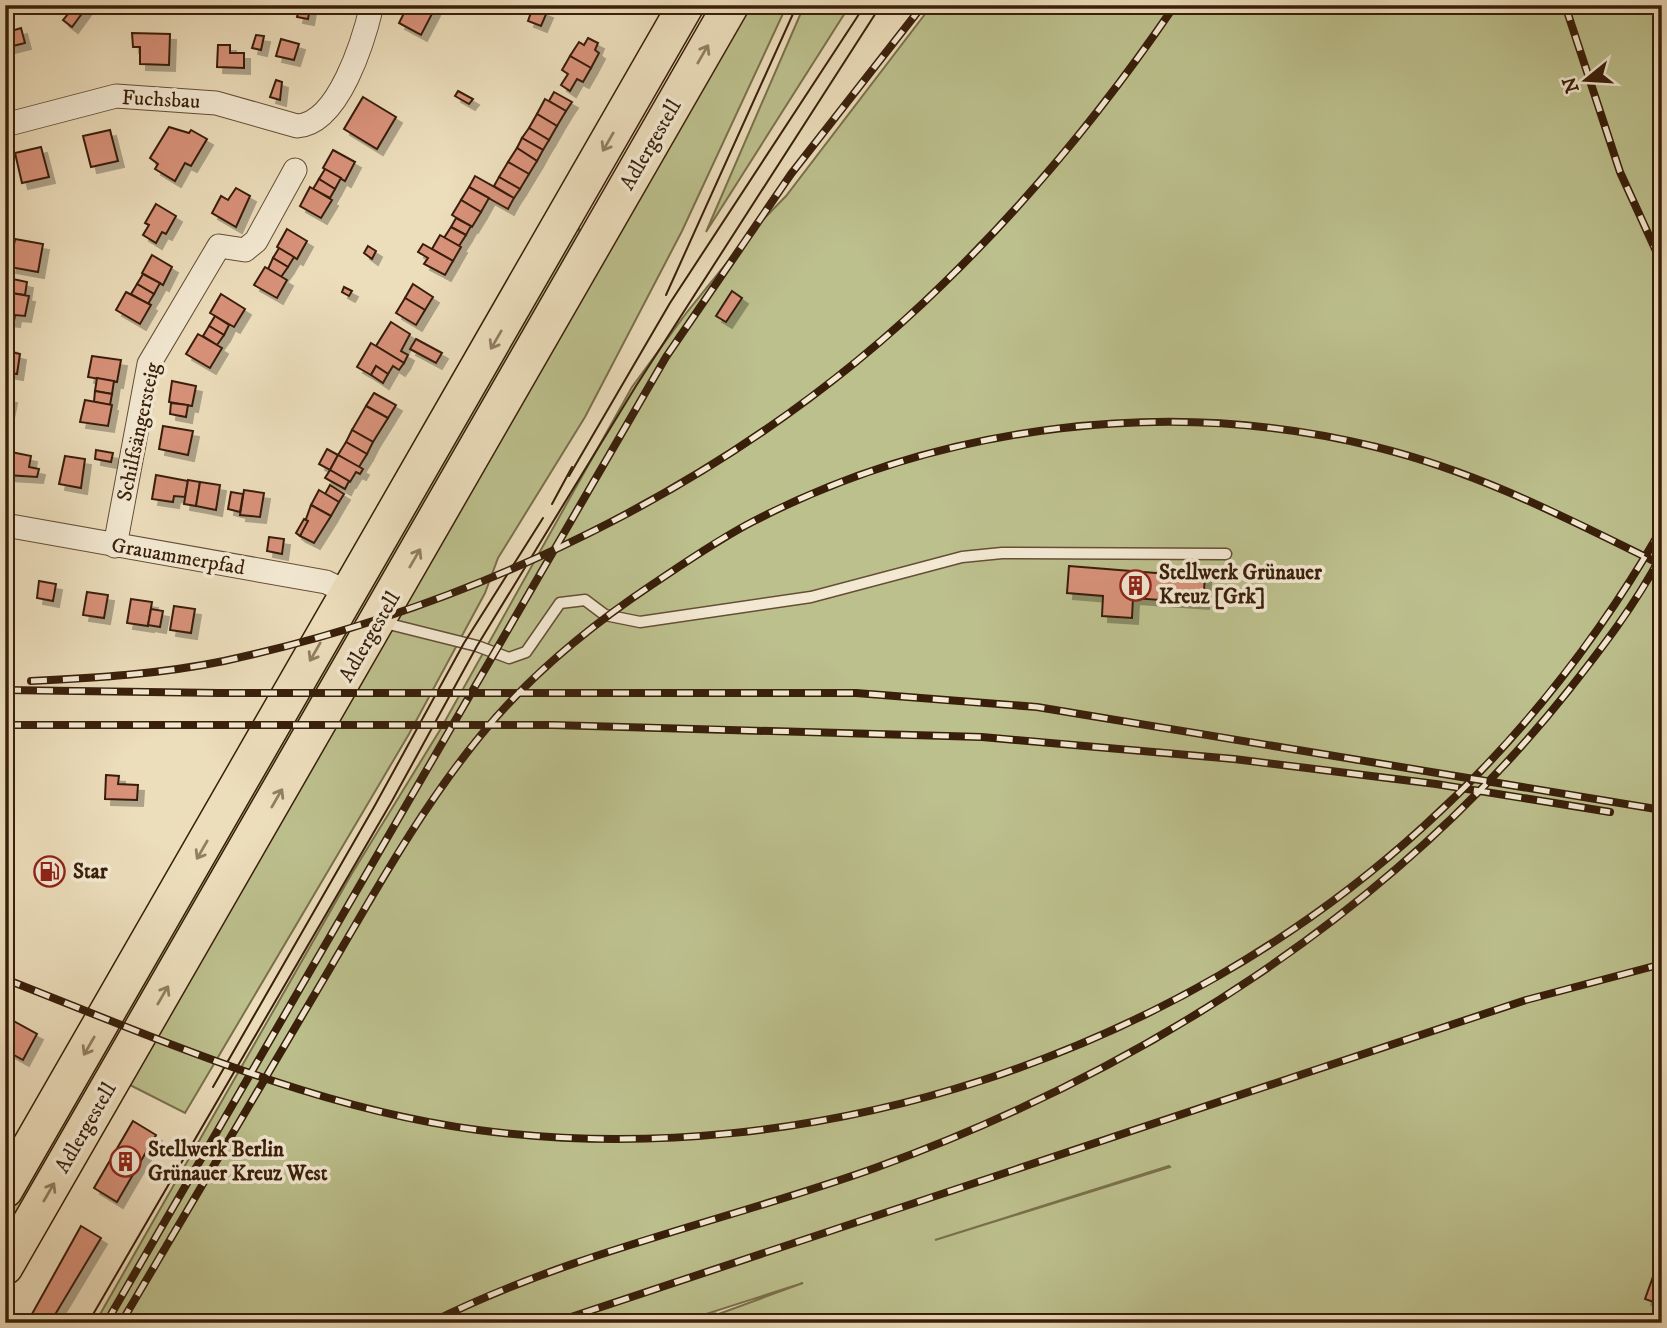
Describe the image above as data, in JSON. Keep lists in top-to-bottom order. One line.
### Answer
{"streets":{"main road":["Adlergestell"],"street":["Fuchsbau","Schilfsängersteig","Grauammerpfad"]},"crossings":[["Adlergestell","Grauammerpfad"],["Schilfsängersteig","Grauammerpfad"]],"places":{"building":["Stellwerk Grünauer Kreuz [Grk]","Stellwerk Berlin Grünauer Kreuz West"],"fuel station":["Star"]},"north":"left"}
